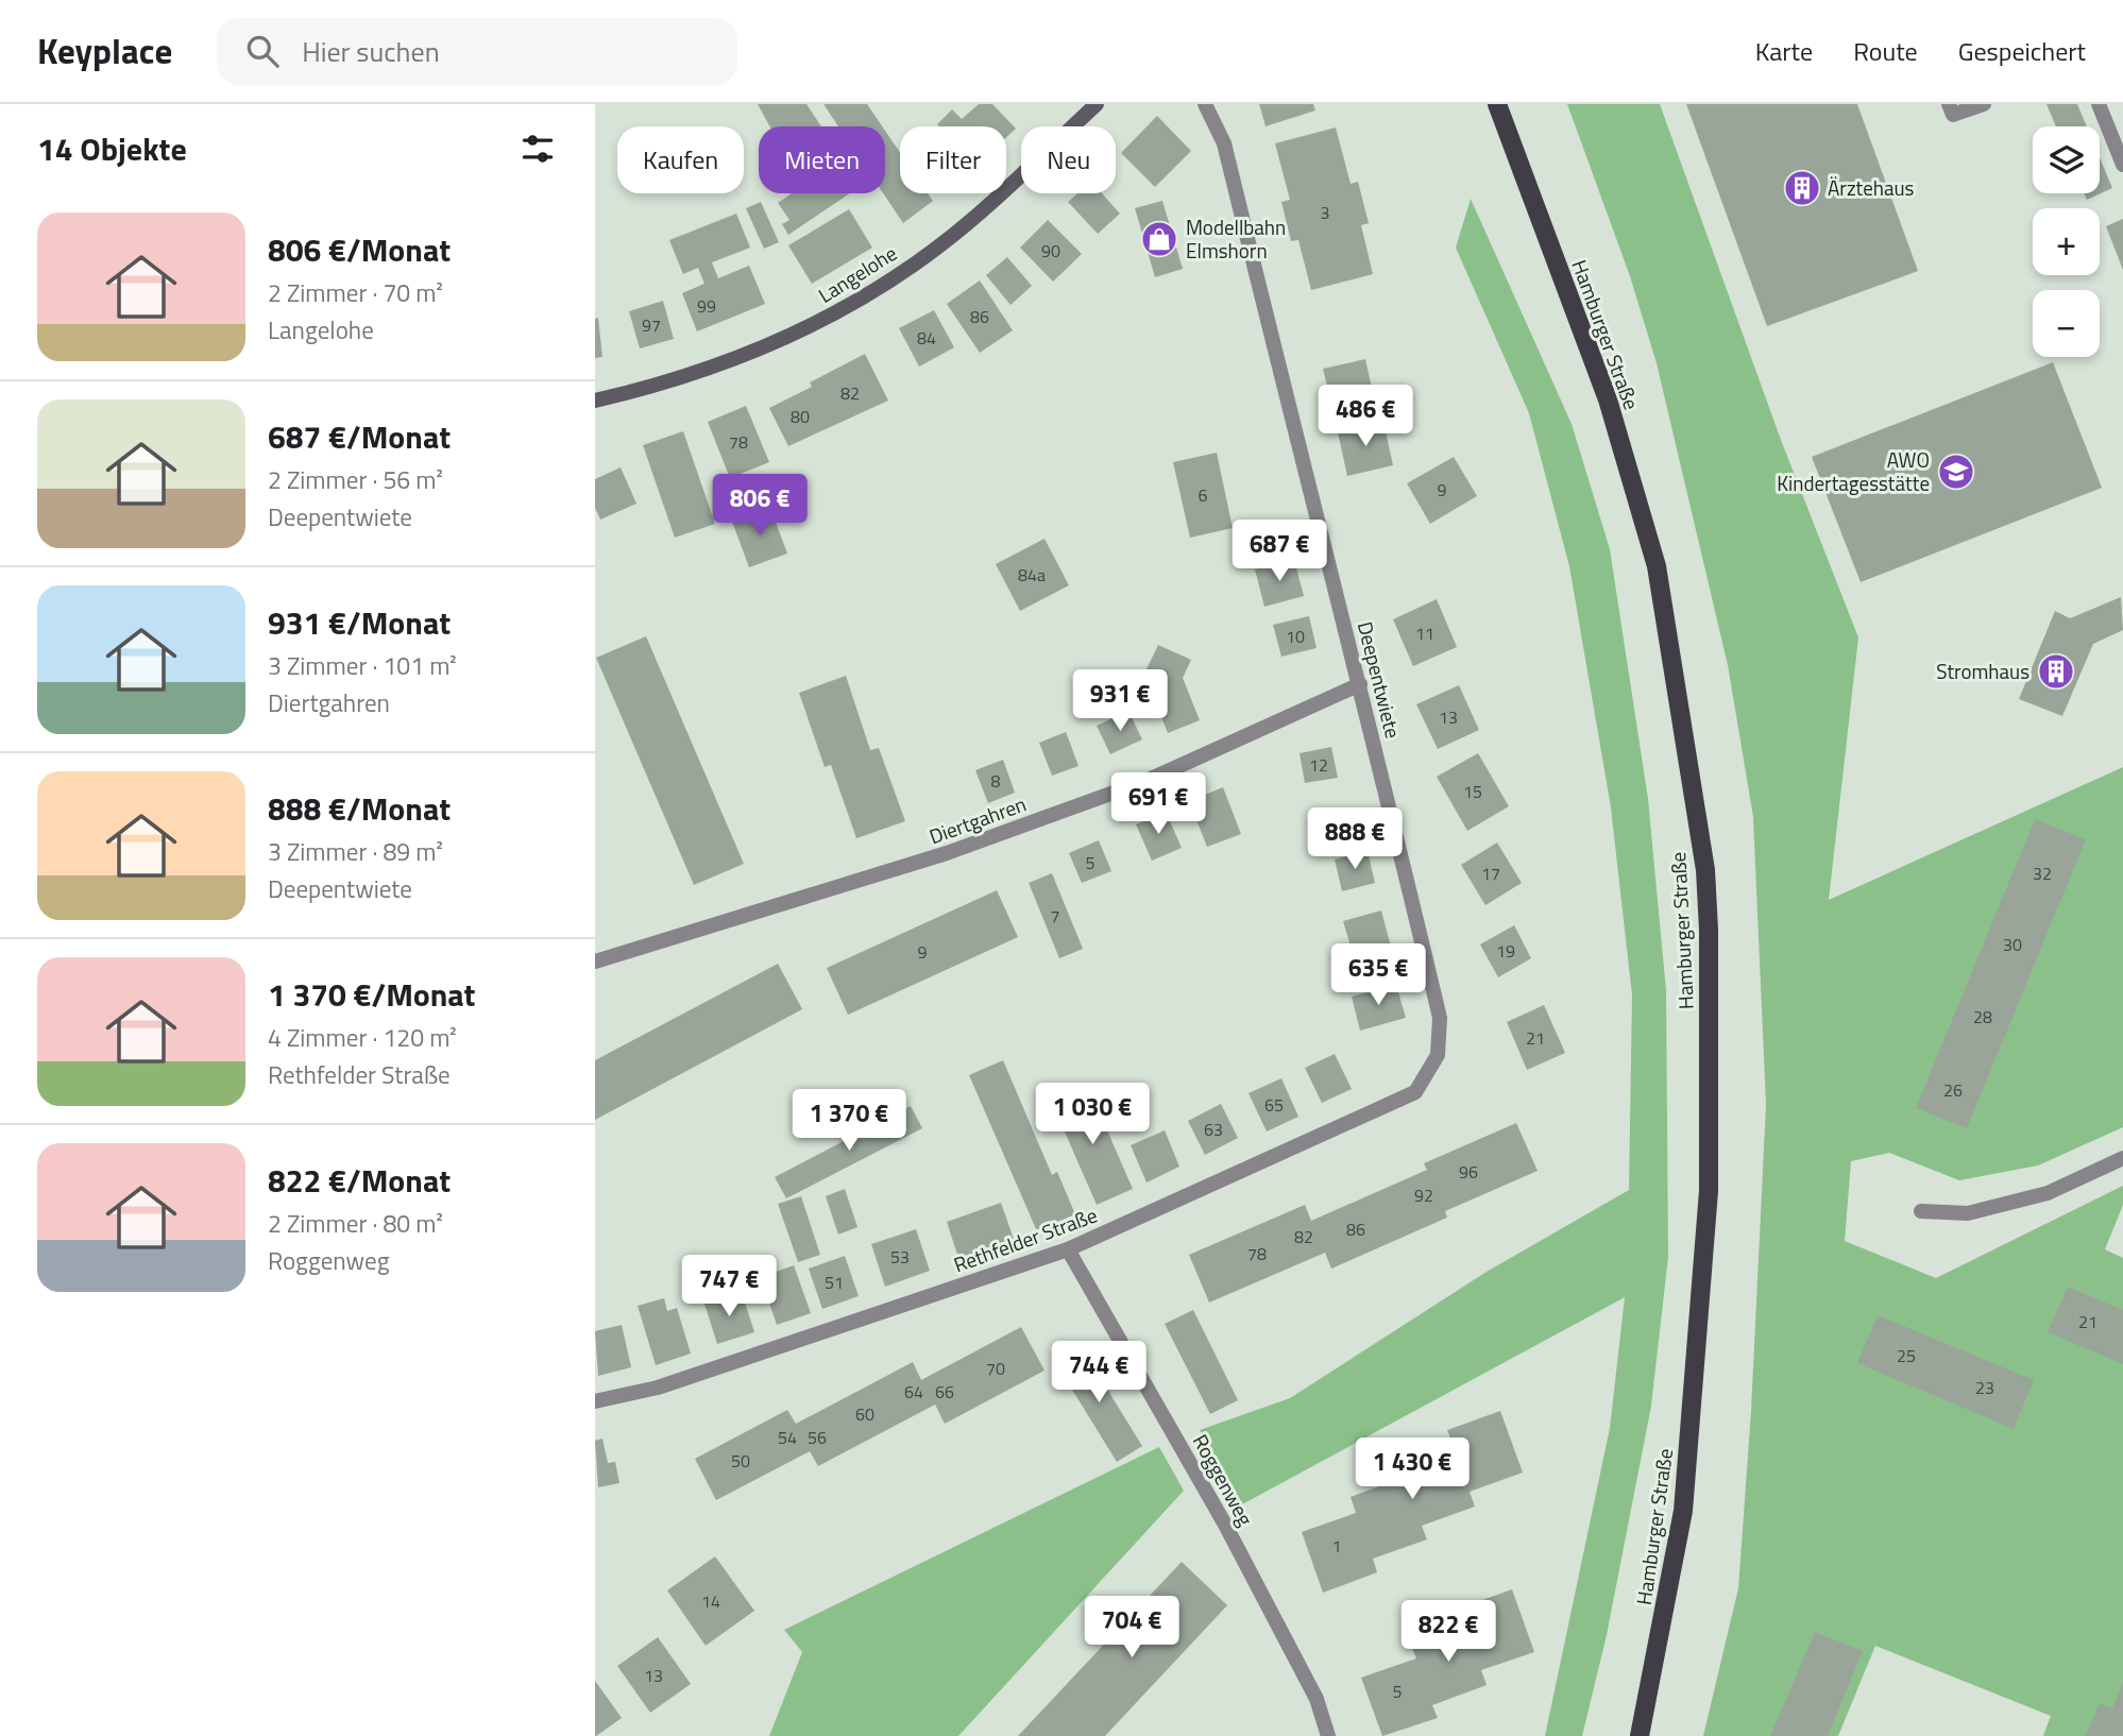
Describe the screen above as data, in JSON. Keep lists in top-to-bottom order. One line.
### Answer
{"streets":{"main road":["Hamburger Straße"],"street":["Langelohe","Deepentwiete","Diertgahren","Rethfelder Straße","Roggenweg"]},"crossings":[["Deepentwiete","Diertgahren"],["Deepentwiete","Rethfelder Straße"],["Rethfelder Straße","Roggenweg"]],"places":{"building":["Ärztehaus","Stromhaus"],"shop":["Modellbahn Elmshorn"],"school or university":["AWO Kindertagesstätte"]},"house_numbers":["3","90","99","86","97","84","82","80","78","9","6","84a","11","10","13","12","8","15","5","17","32","7","30","19","9","28","21","26","65","63","96","92","86","82","78","53","51","21","25","70","23","64","66","60","54","56","50","1","14","13","5"],"page":{"header":"Keyplace","search":"Hier suchen","nav":["Karte","Route","Gespeichert"],"heading":"14 Objekte","map_buttons":["+","−"],"chip":["Kaufen","Mieten","Filter","Neu"],"list":[{"name":"806 €/Monat","note":"2 Zimmer · 70 m² · Langelohe"},{"name":"687 €/Monat","note":"2 Zimmer · 56 m² · Deepentwiete"},{"name":"931 €/Monat","note":"3 Zimmer · 101 m² · Diertgahren"},{"name":"888 €/Monat","note":"3 Zimmer · 89 m² · Deepentwiete"},{"name":"1 370 €/Monat","note":"4 Zimmer · 120 m² · Rethfelder Straße"},{"name":"822 €/Monat","note":"2 Zimmer · 80 m² · Roggenweg"}],"price":["486 €","806 €","687 €","931 €","691 €","888 €","635 €","1 030 €","1 370 €","747 €","744 €","1 430 €","704 €","822 €"]}}
